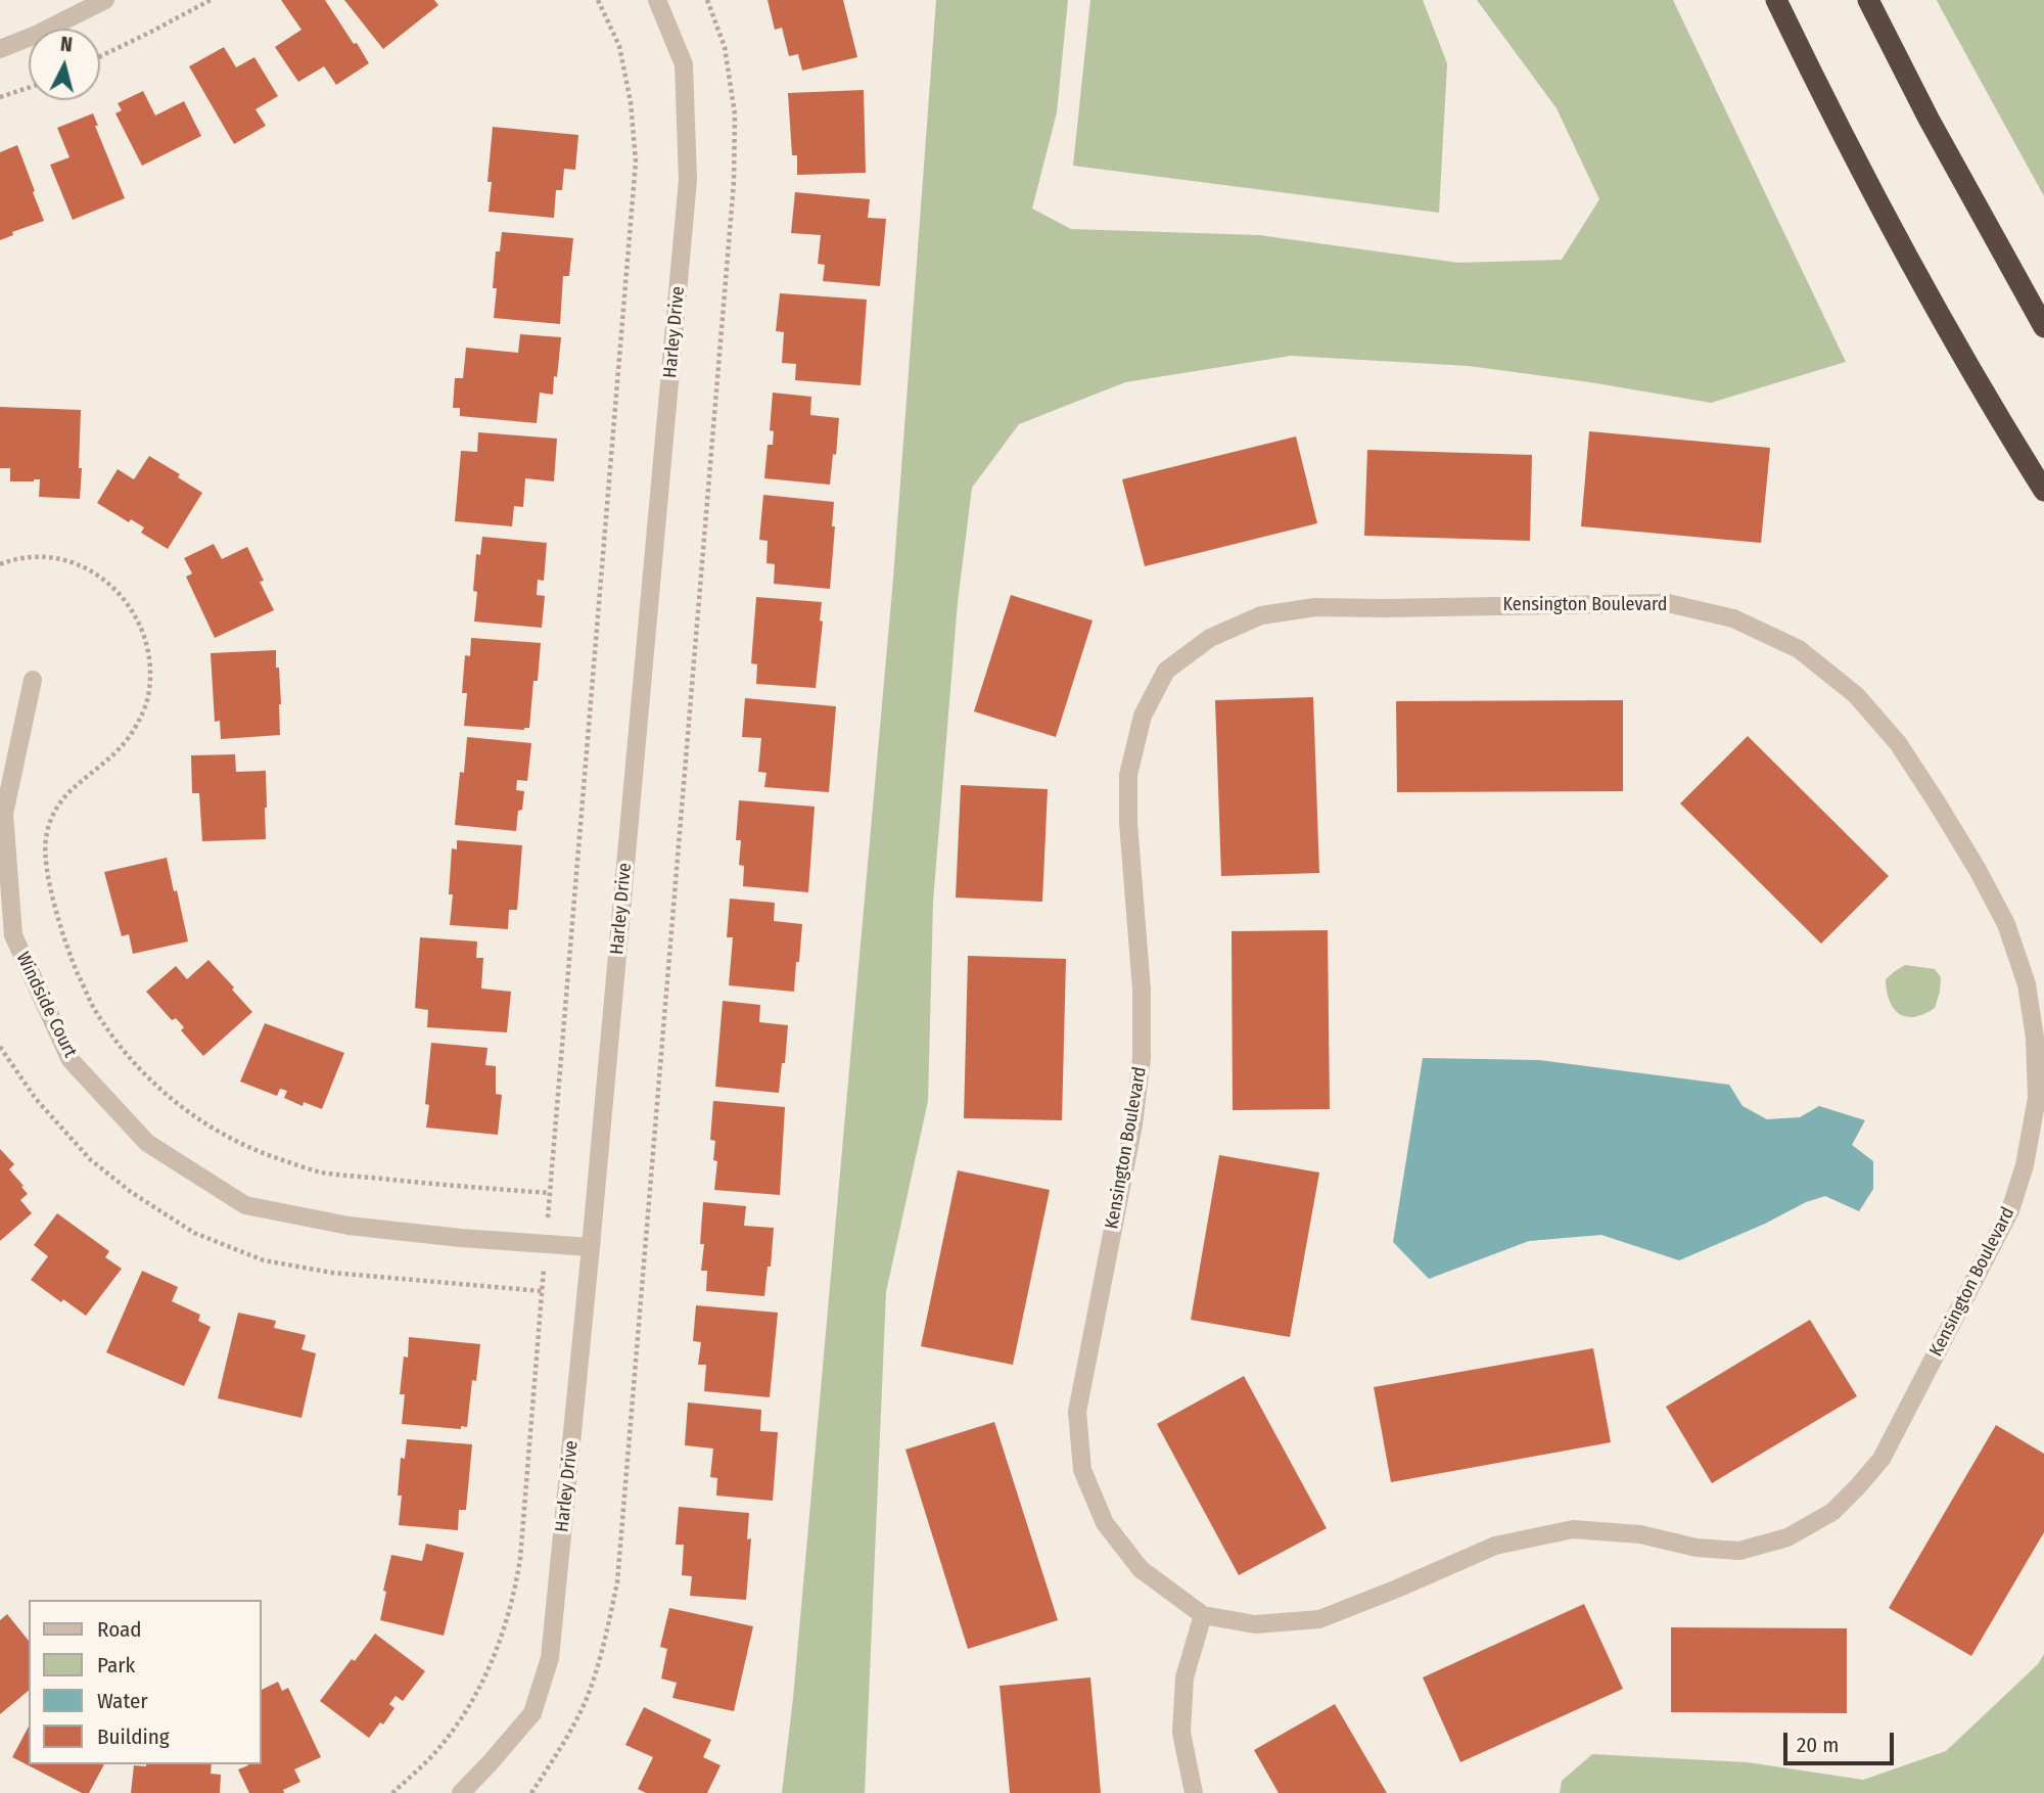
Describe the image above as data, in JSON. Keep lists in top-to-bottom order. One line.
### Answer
{"streets":{"street":["Harley Drive","Kensington Boulevard","Windside Court"]},"crossings":[["Harley Drive","Windside Court"]],"legend":["Road","Park","Water","Building"],"scale_bar":"20 m","north":"top"}
